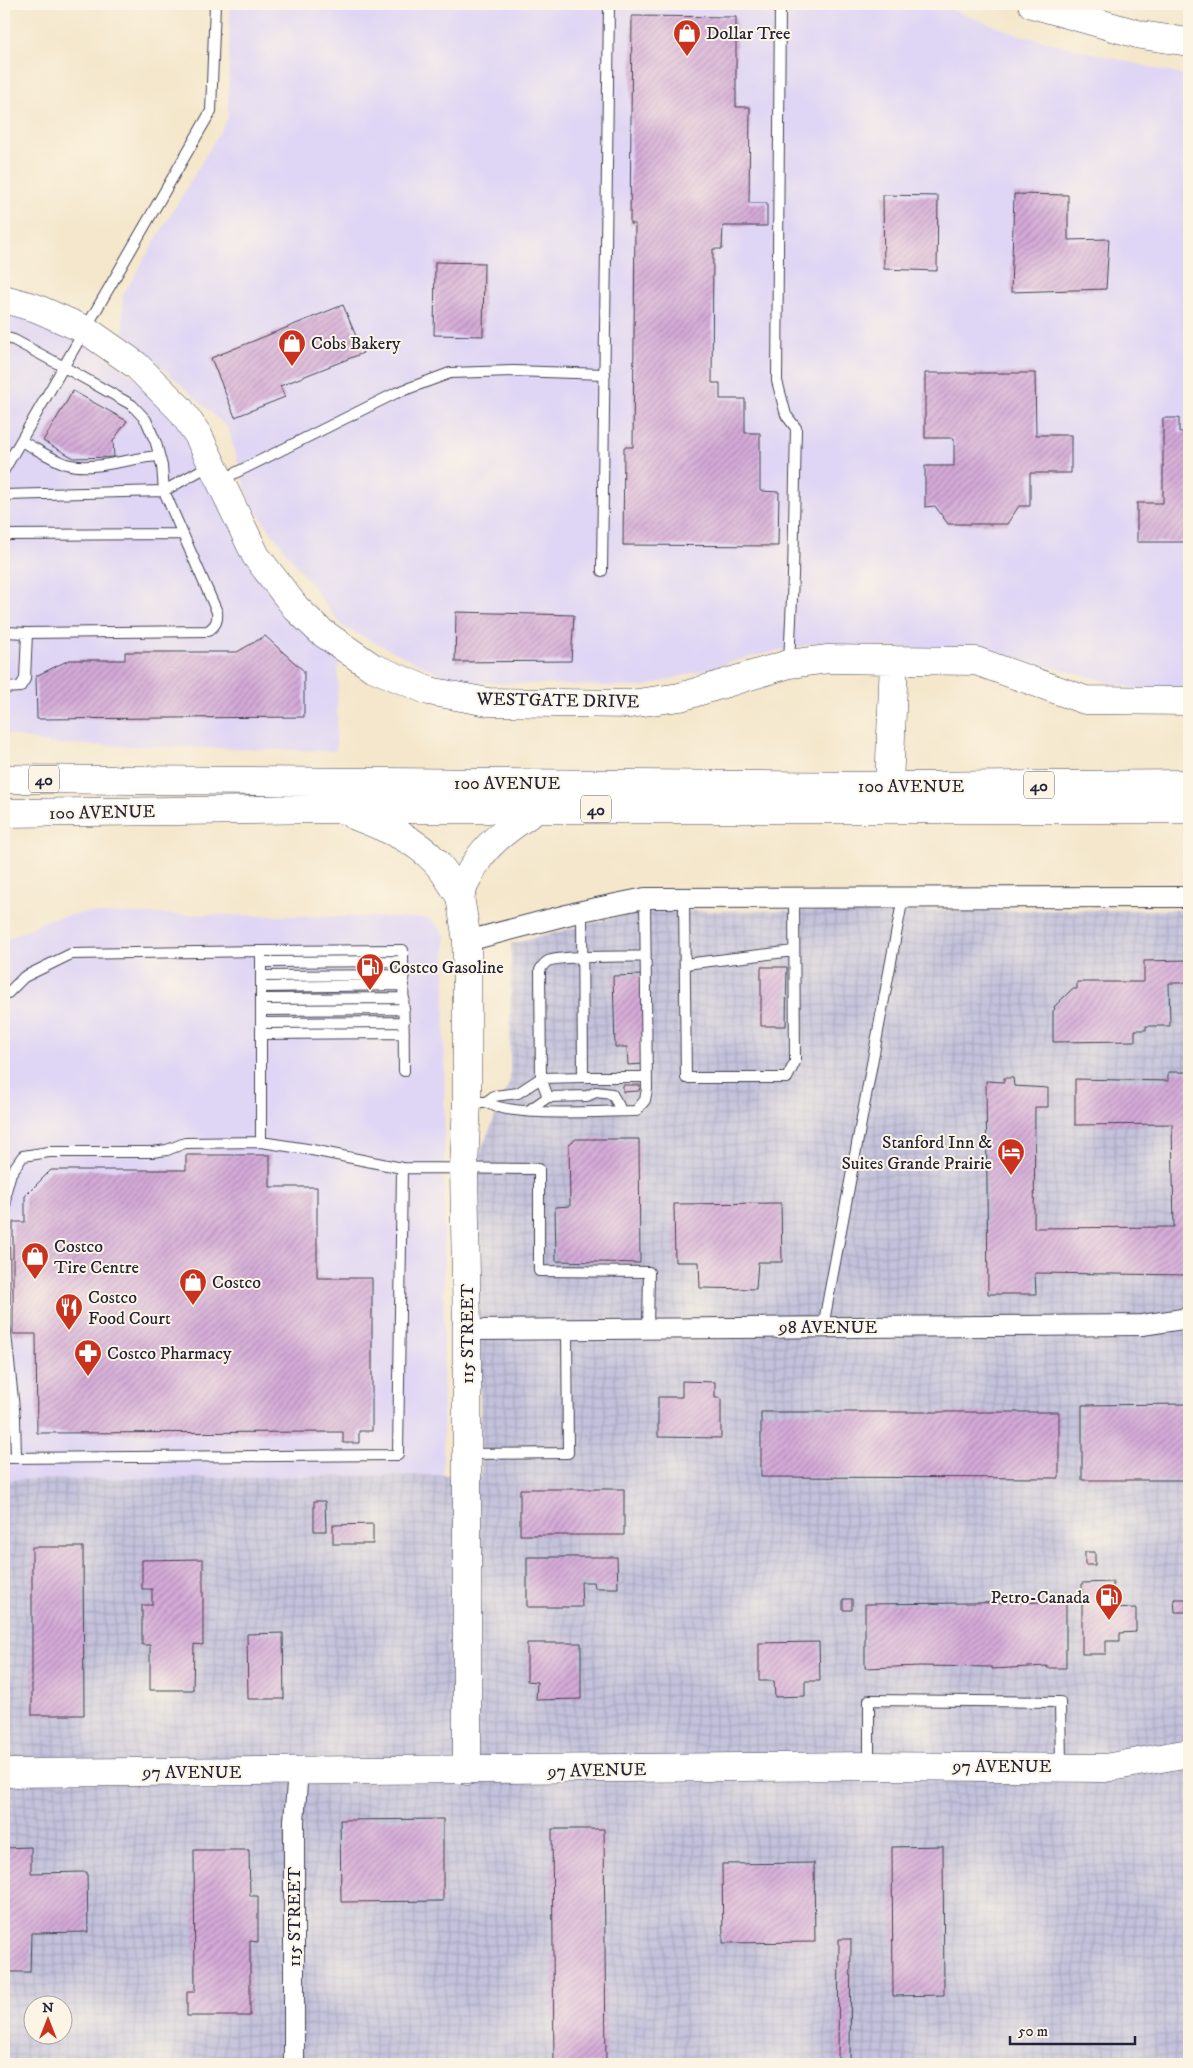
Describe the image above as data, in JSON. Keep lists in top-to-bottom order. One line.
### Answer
{"streets":{"street":["WESTGATE DRIVE","40","100 AVENUE","98 AVENUE","115 STREET","97 AVENUE"]},"crossings":[["98 AVENUE","115 STREET"],["115 STREET","97 AVENUE"]],"places":{"shop":["Dollar Tree","Cobs Bakery","Costco Tire Centre","Costco"],"fuel station":["Costco Gasoline","Petro-Canada"],"hotel":["Stanford Inn & Suites Grande Prairie"],"restaurant":["Costco Food Court"],"pharmacy":["Costco Pharmacy"]},"scale_bar":"50 m","north":"top"}
